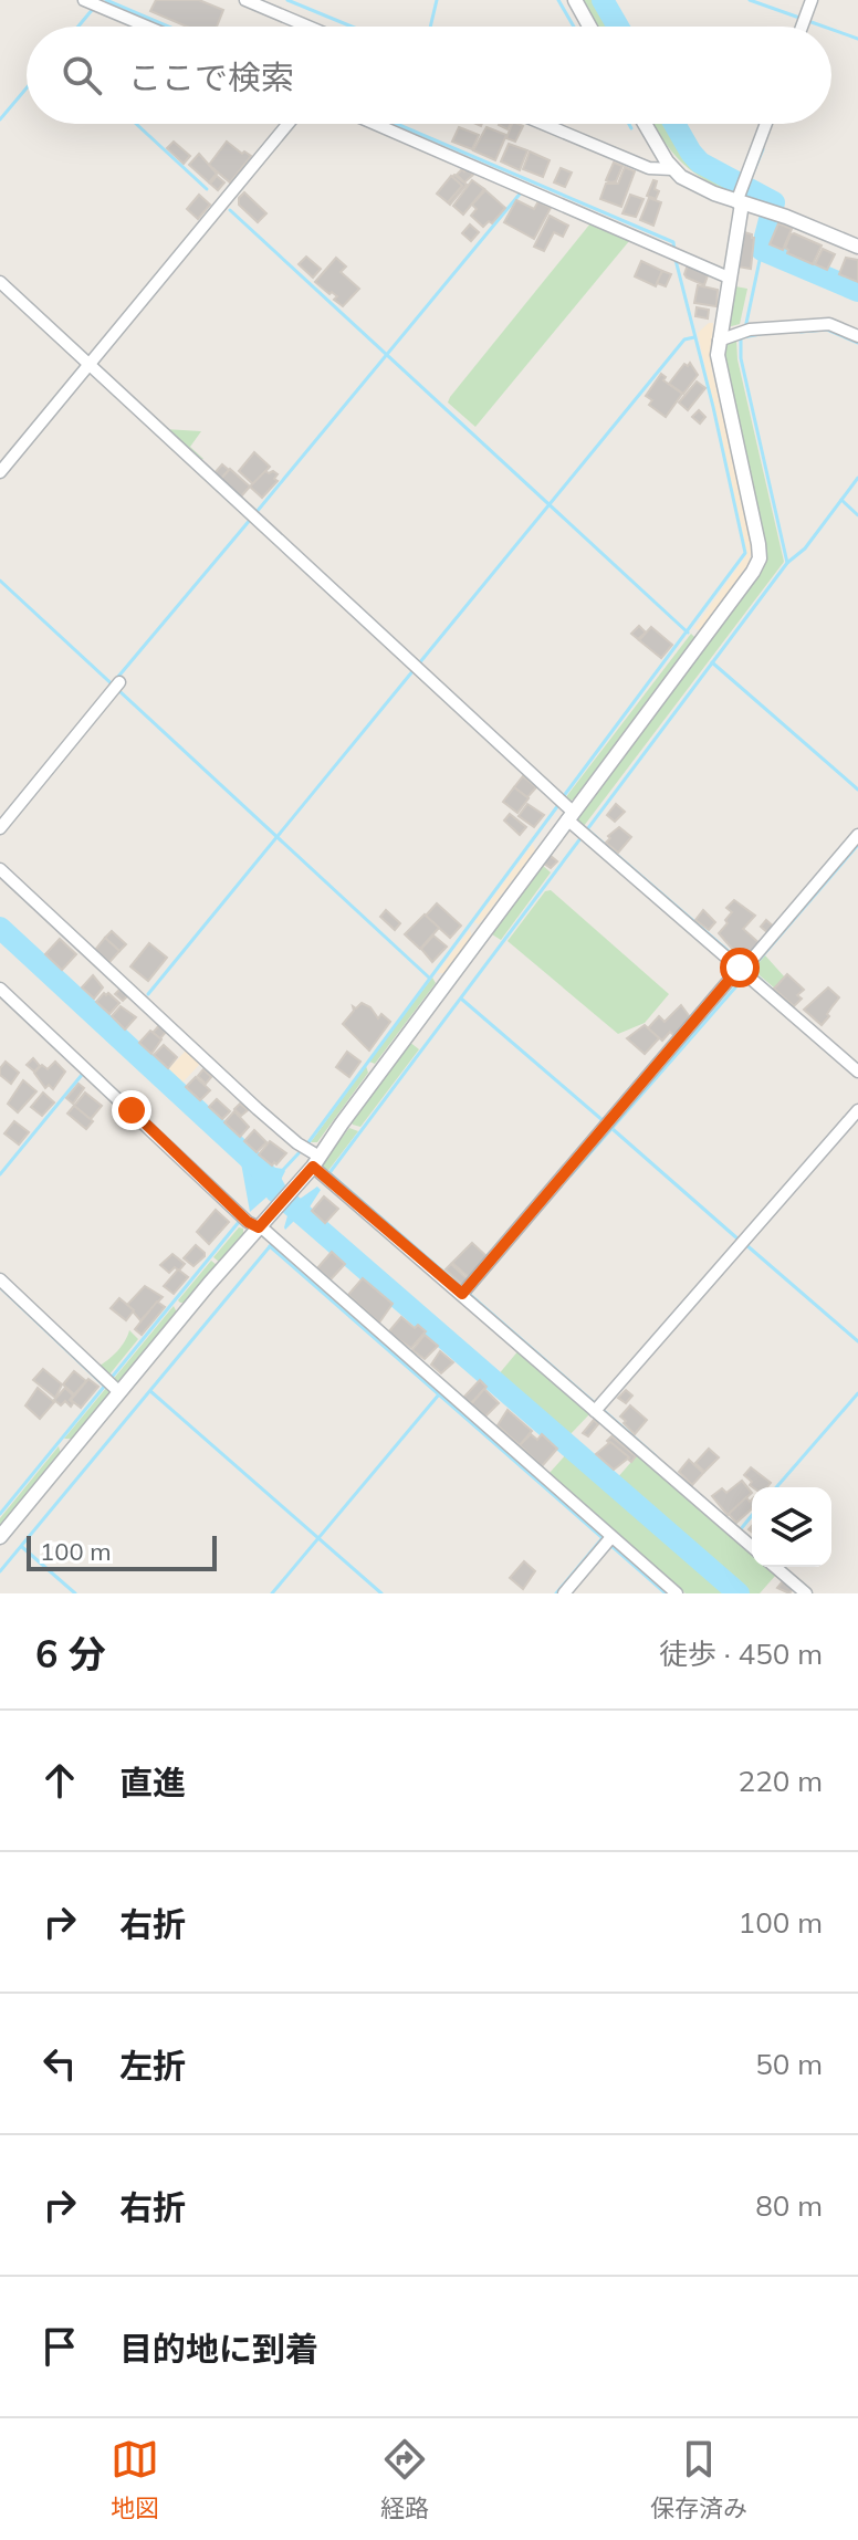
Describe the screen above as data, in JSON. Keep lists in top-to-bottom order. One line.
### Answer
{"scale_bar":"100 m","page":{"search":"ここで検索","scale":"100 m","heading":["6 分","徒歩 · 450 m"],"list":[["直進","220 m"],["右折","100 m"],["左折","50 m"],["右折","80 m"],"目的地に到着"],"nav":["地図","経路","保存済み"]}}
